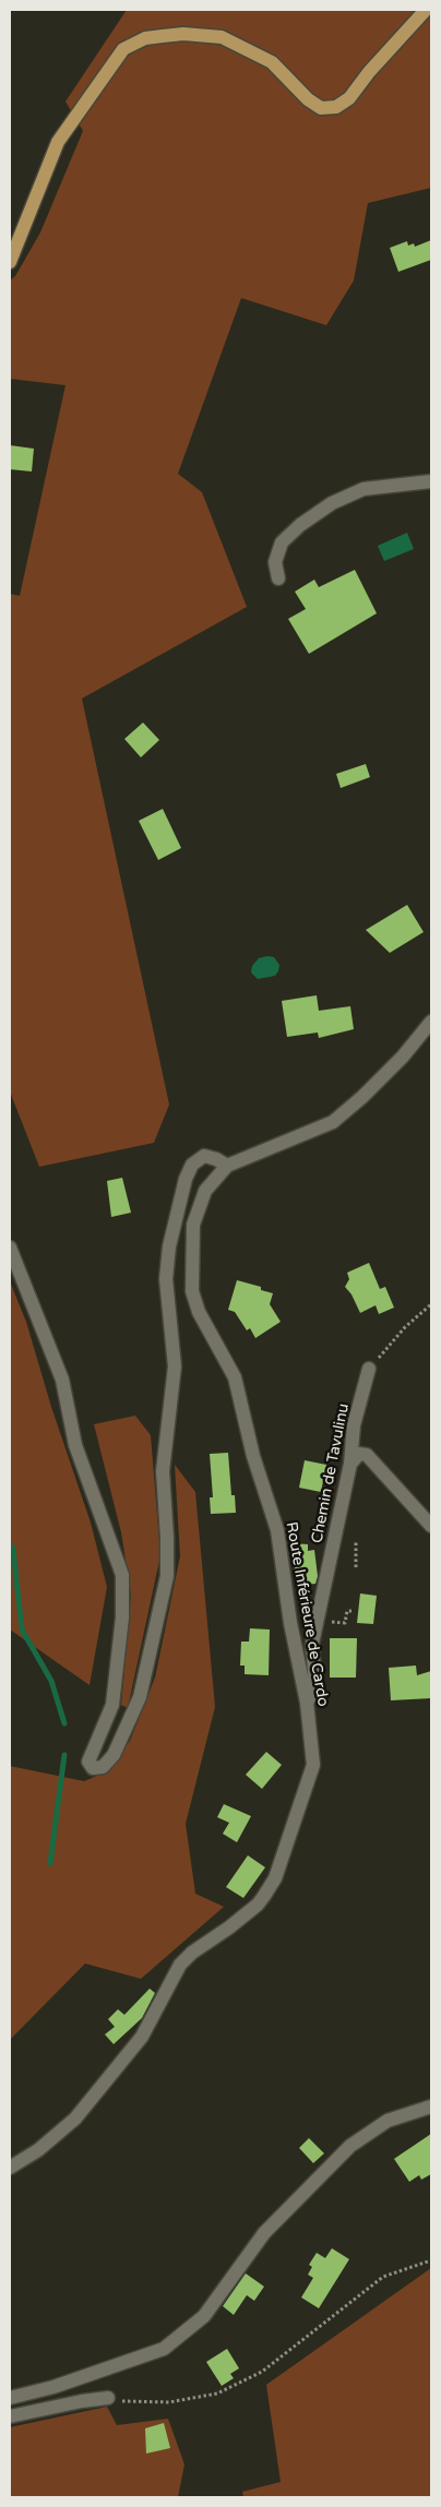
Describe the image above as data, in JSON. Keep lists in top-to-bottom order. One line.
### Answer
{"streets":{"street":["Chemin de Tavulinu","Route Inférieure de Cardo"]},"crossings":[["Chemin de Tavulinu","Route Inférieure de Cardo"]]}
